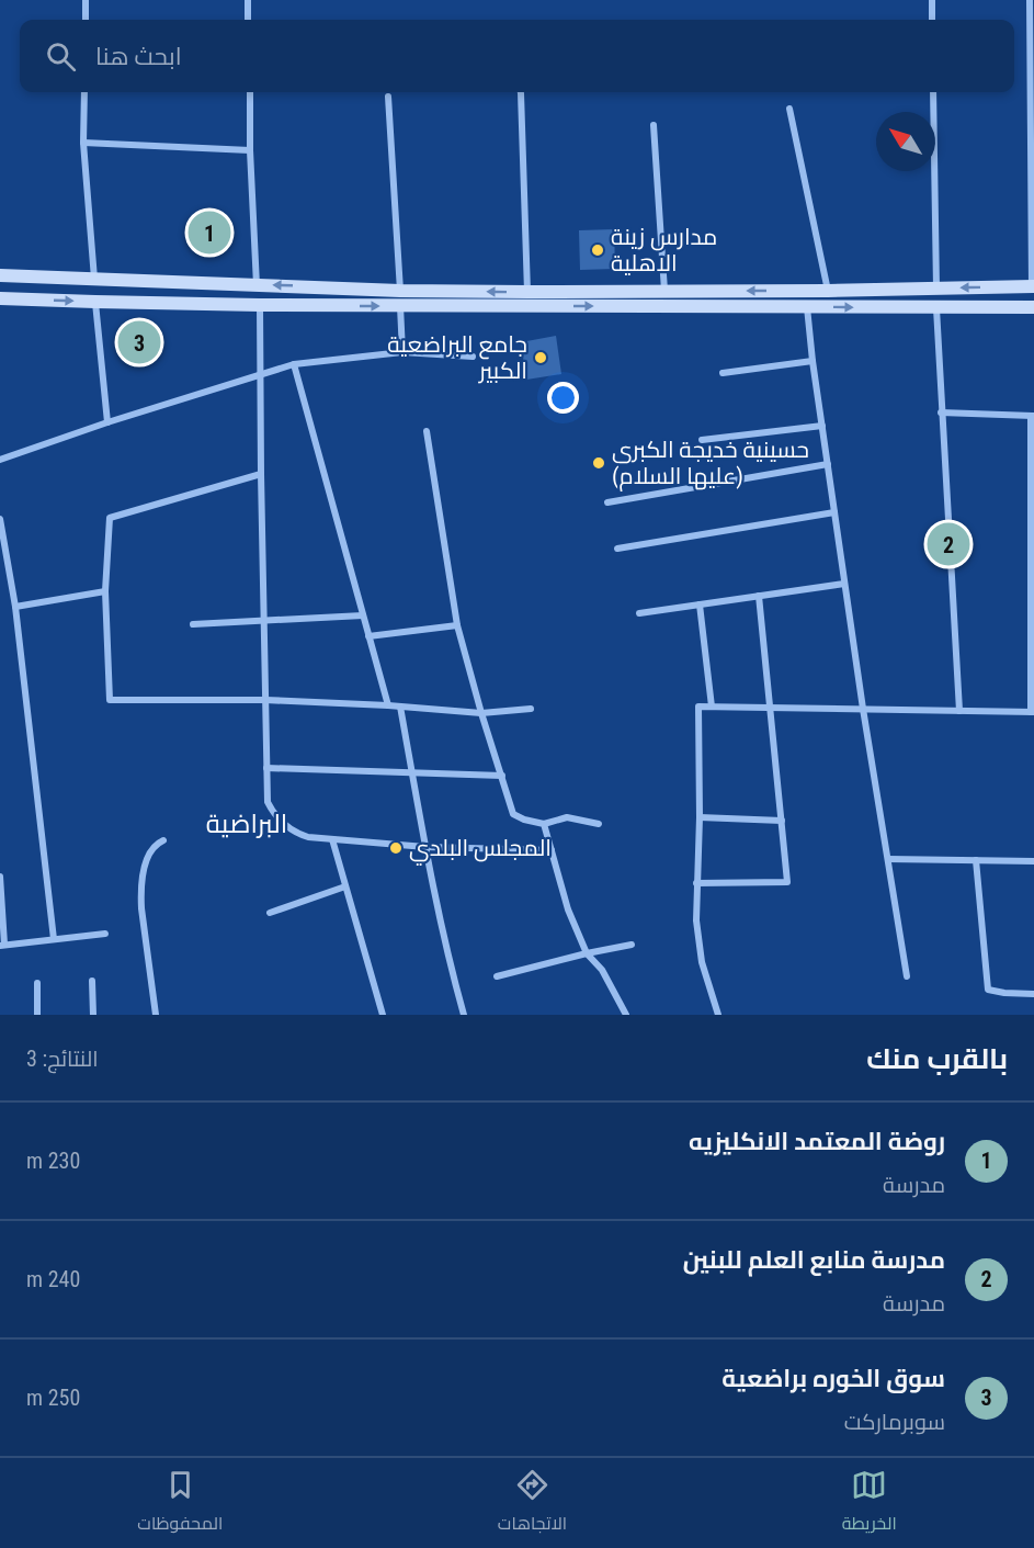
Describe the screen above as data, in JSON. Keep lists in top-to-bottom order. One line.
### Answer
{"districts":["البراضية"],"places":["مدارس زينة الاهلية","جامع البراضعية الكبير","حسينية خديجة الكبرى (عليها السلام)","المجلس البلدي"],"north":"top left","page":{"search":"ابحث هنا","pins":["1","3","2"],"heading":["بالقرب منك","النتائج: 3"],"list":[{"mark":"1","name":"روضة المعتمد الانكليزيه","note":"مدرسة","value":"230 m"},{"mark":"2","name":"مدرسة منابع العلم للبنين","note":"مدرسة","value":"240 m"},{"mark":"3","name":"سوق الخوره براضعية","note":"سوبرماركت","value":"250 m"}],"nav":["الخريطة","الاتجاهات","المحفوظات"]}}
